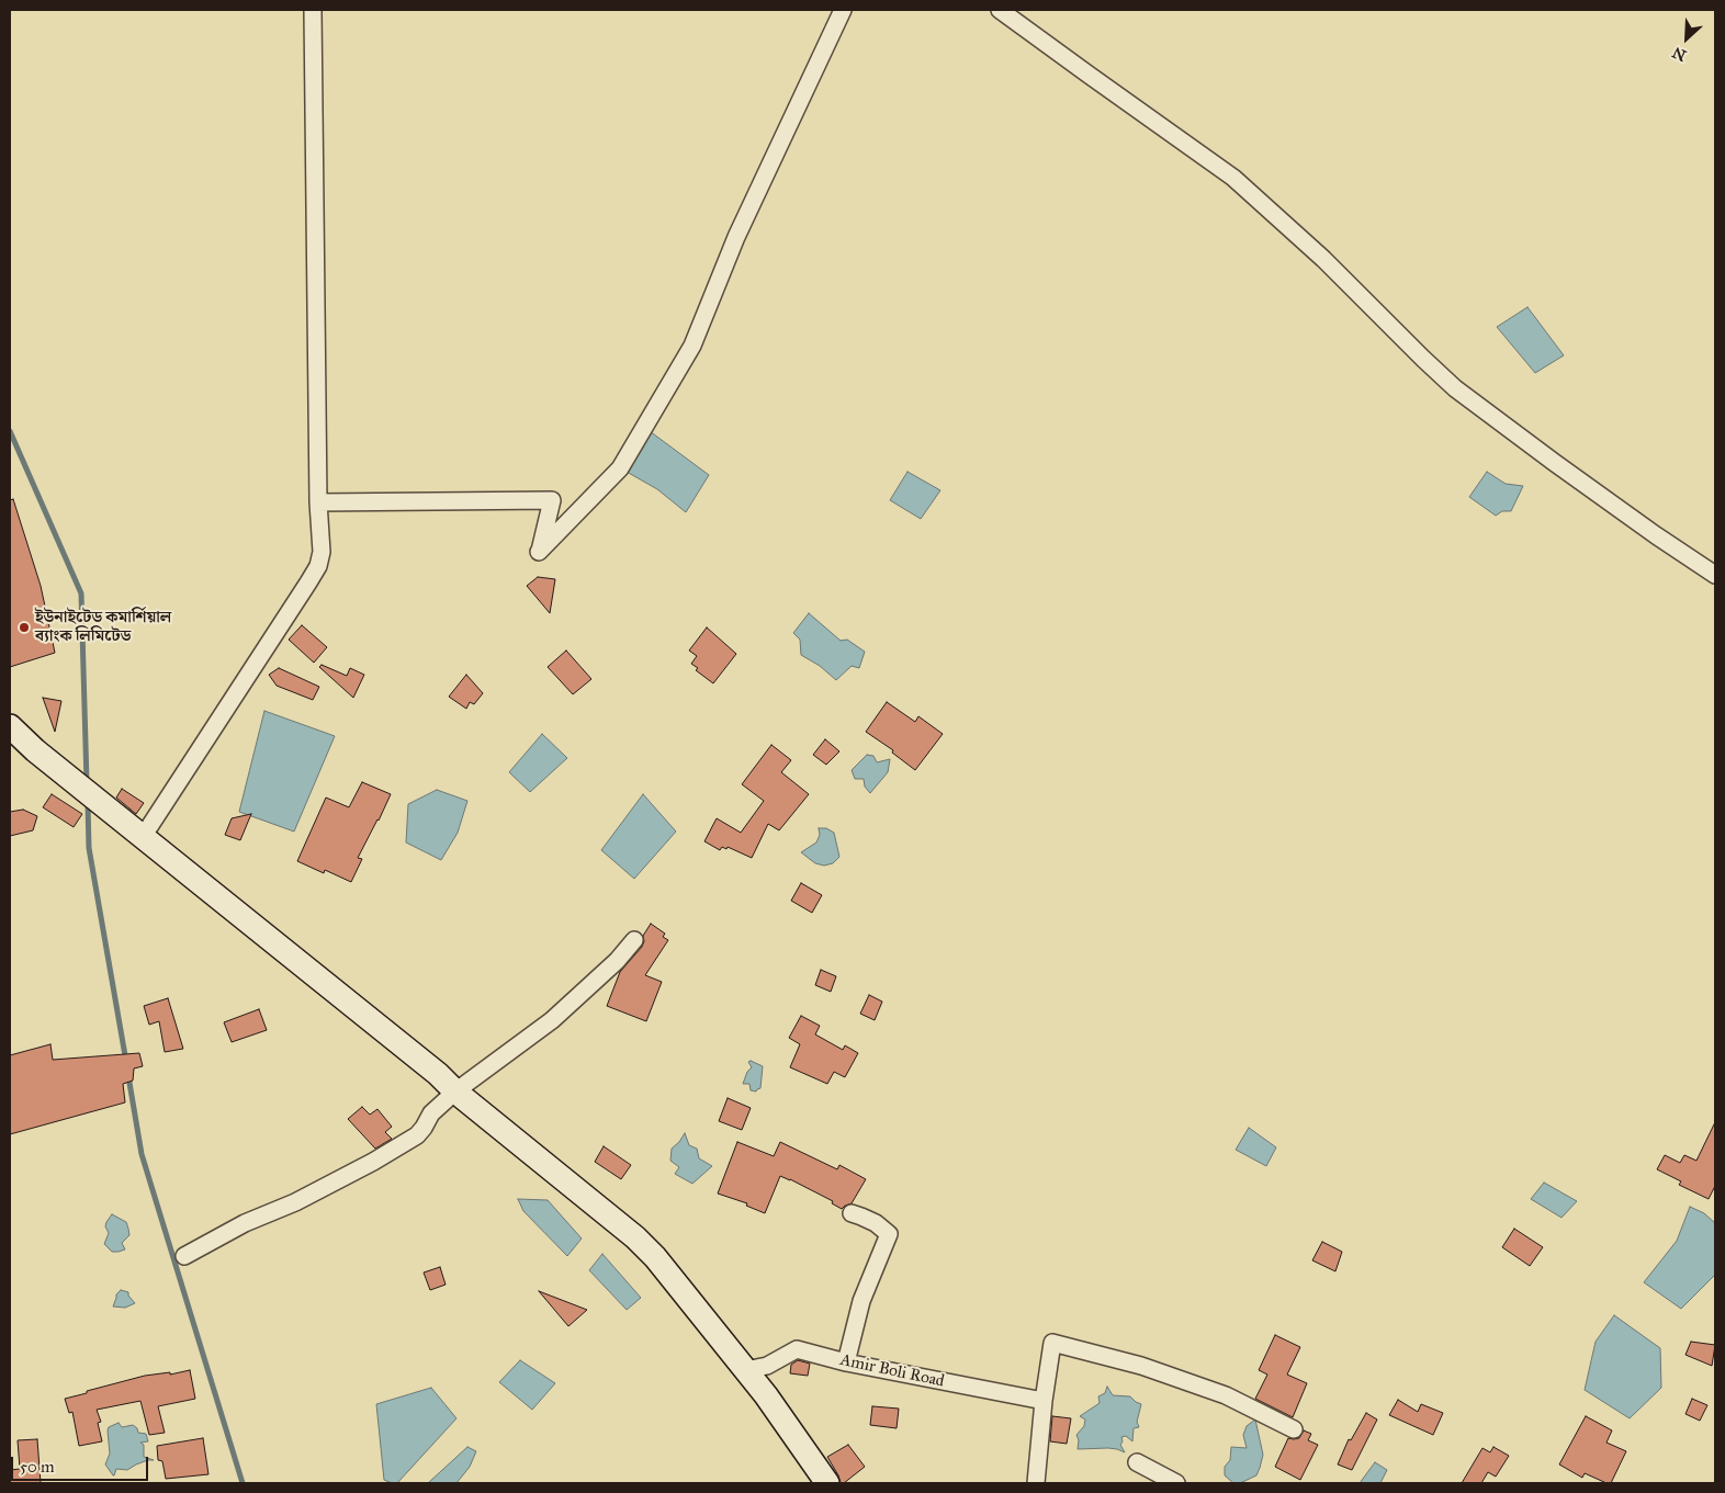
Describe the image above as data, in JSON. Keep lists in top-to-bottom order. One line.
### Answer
{"streets":{"street":["Amir Boli Road"]},"places":["ইউনাইটেড কমার্শিয়াল ব্যাংক লিমিটেড"],"scale_bar":"50 m","north":"bottom left"}
